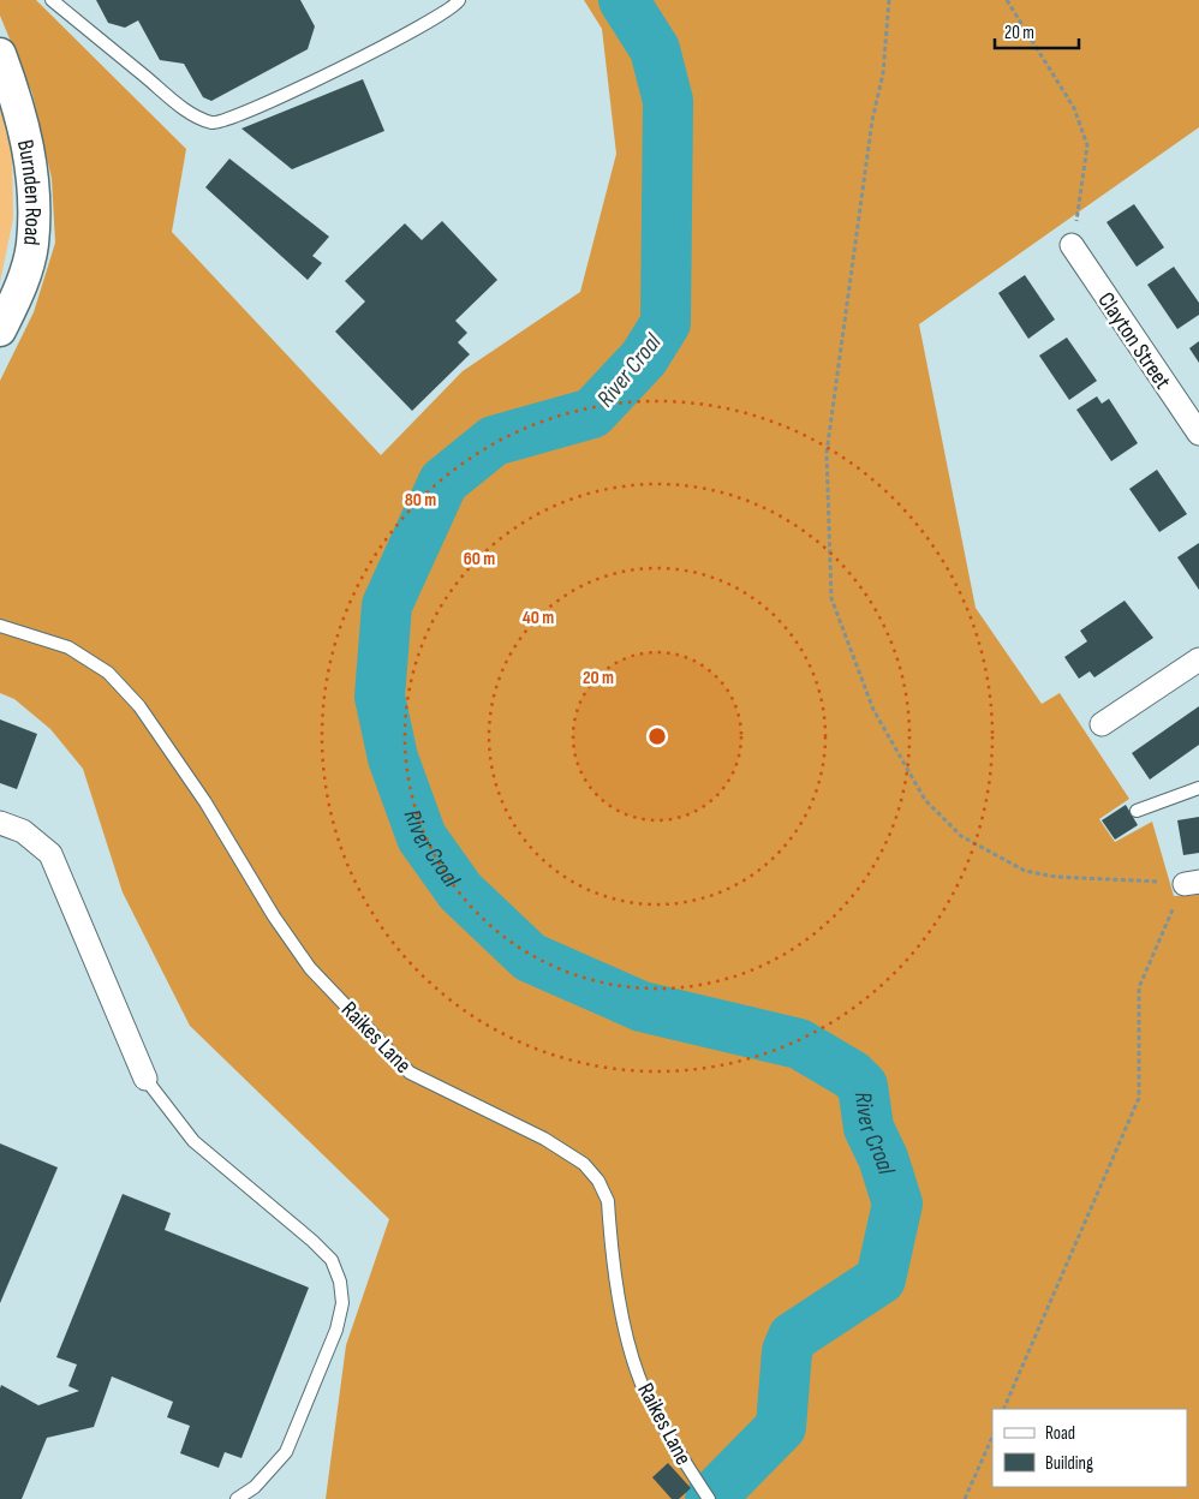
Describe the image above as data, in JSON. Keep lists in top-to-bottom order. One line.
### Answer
{"streets":{"main road":["Burnden Road"],"street":["Clayton Street"],"lane":["Raikes Lane"]},"water":["River Croal"],"legend":["Road","Building"],"scale_bar":"20 m","rings":["80 m","60 m","40 m","20 m"]}
